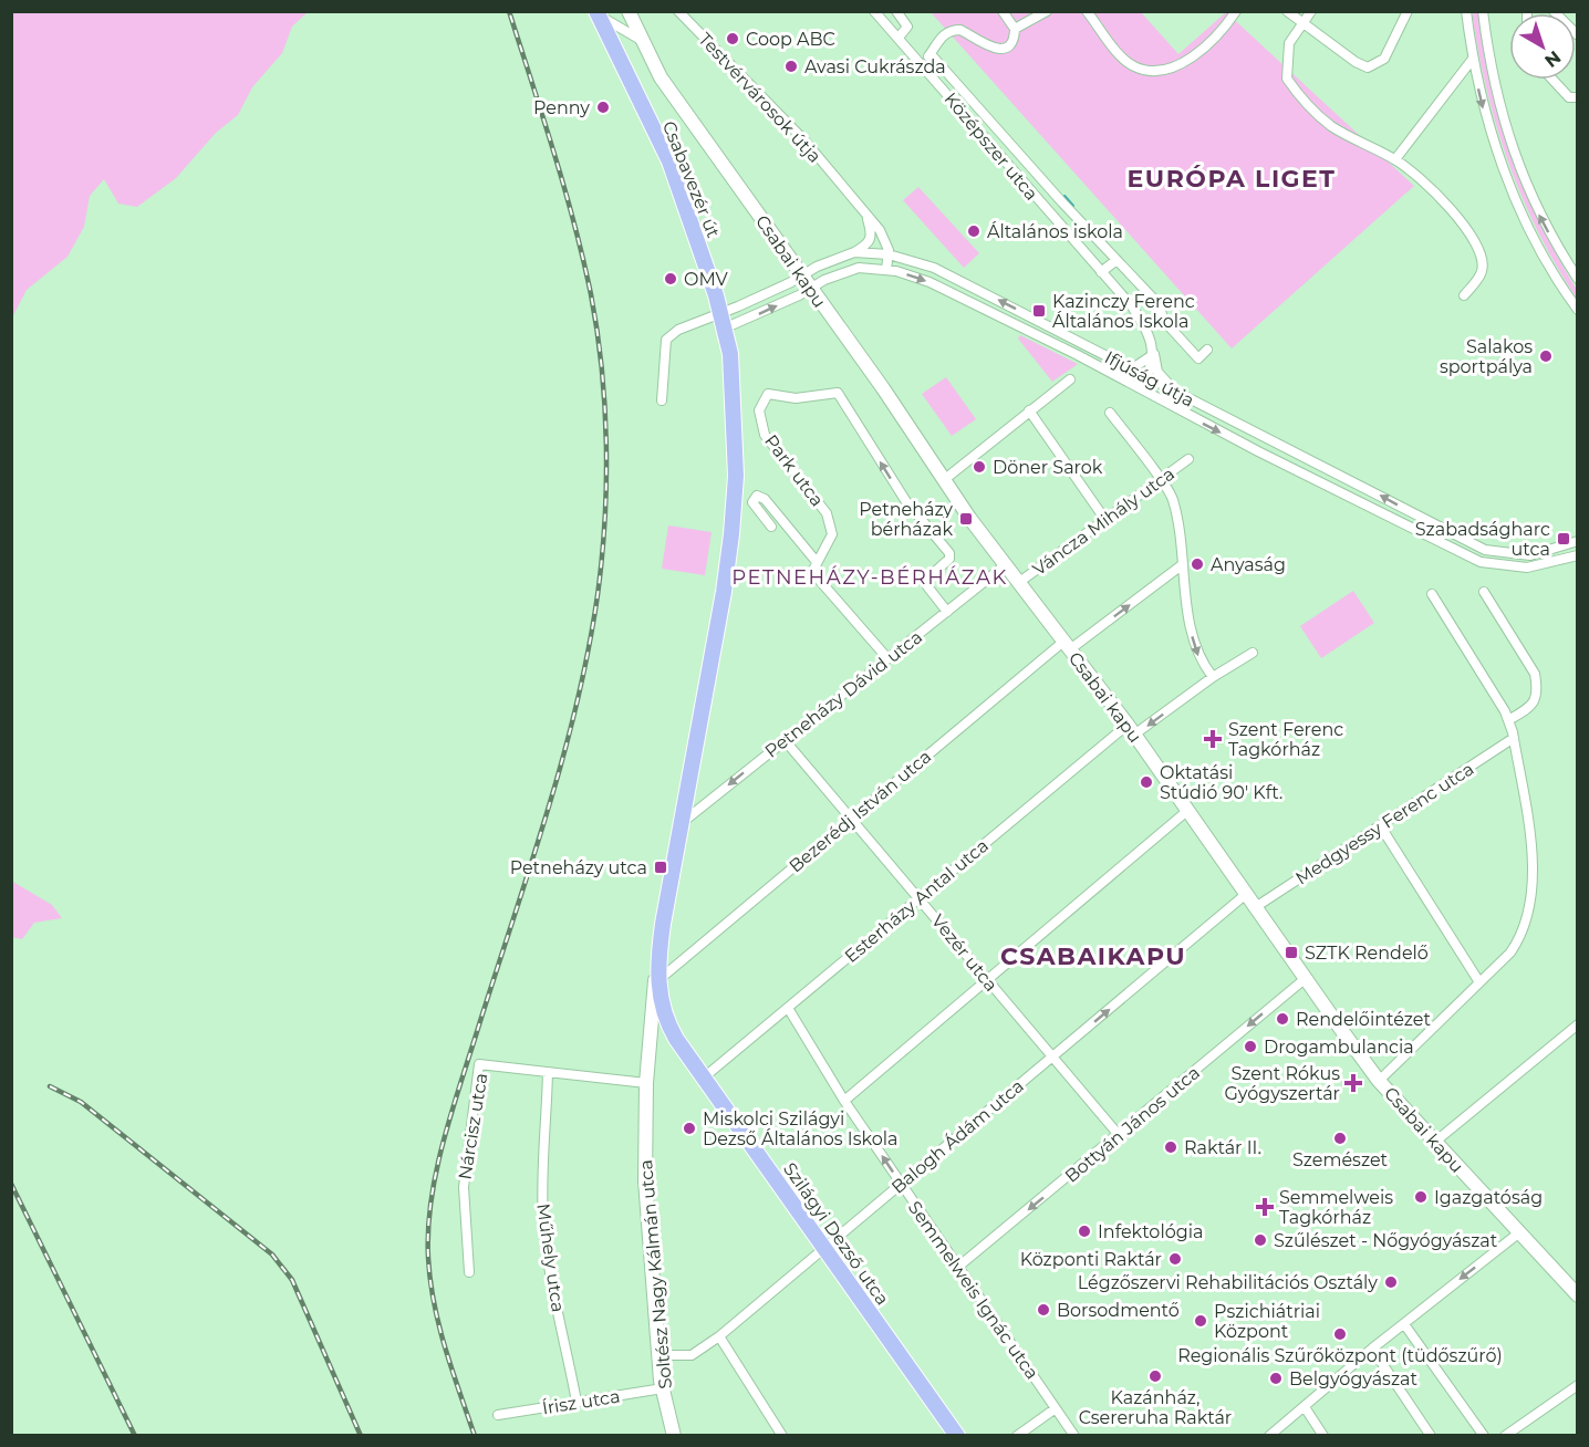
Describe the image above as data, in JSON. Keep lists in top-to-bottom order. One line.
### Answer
{"streets":{"main road":["Csabavezér út","Szilágyi Dezső utca"],"street":["Testvérvárosok útja","Középszer utca","Csabai kapu","Ifjúság útja","Park utca","Váncza Mihály utca","Petneházy Dávid utca","Bezerédj István utca","Medgyessy Ferenc utca","Esterházy Antal utca","Vezér utca","Bottyán János utca","Nárcisz utca","Balogh Ádám utca","Műhely utca","Soltész Nagy Kálmán utca","Semmelweis Ignác utca","Írisz utca"]},"crossings":[["Testvérvárosok útja","Ifjúság útja"],["Középszer utca","Ifjúság útja"],["Csabavezér út","Ifjúság útja"],["Csabavezér út","Petneházy Dávid utca"],["Csabavezér út","Bezerédj István utca"],["Csabavezér út","Szilágyi Dezső utca"],["Csabavezér út","Soltész Nagy Kálmán utca"],["Csabai kapu","Ifjúság útja"],["Csabai kapu","Váncza Mihály utca"],["Csabai kapu","Petneházy Dávid utca"],["Csabai kapu","Bezerédj István utca"],["Csabai kapu","Medgyessy Ferenc utca"],["Csabai kapu","Esterházy Antal utca"],["Csabai kapu","Bottyán János utca"],["Csabai kapu","Balogh Ádám utca"],["Park utca","Petneházy Dávid utca"],["Petneházy Dávid utca","Vezér utca"],["Bezerédj István utca","Vezér utca"],["Bezerédj István utca","Szilágyi Dezső utca"],["Bezerédj István utca","Soltész Nagy Kálmán utca"],["Esterházy Antal utca","Vezér utca"],["Esterházy Antal utca","Szilágyi Dezső utca"],["Esterházy Antal utca","Semmelweis Ignác utca"],["Vezér utca","Bottyán János utca"],["Vezér utca","Balogh Ádám utca"],["Bottyán János utca","Semmelweis Ignác utca"],["Nárcisz utca","Műhely utca"],["Nárcisz utca","Soltész Nagy Kálmán utca"],["Balogh Ádám utca","Szilágyi Dezső utca"],["Balogh Ádám utca","Soltész Nagy Kálmán utca"],["Balogh Ádám utca","Semmelweis Ignác utca"],["Szilágyi Dezső utca","Soltész Nagy Kálmán utca"],["Műhely utca","Írisz utca"],["Soltész Nagy Kálmán utca","Írisz utca"]],"one_way":["Bottyán János utca"],"districts":["EURÓPA LIGET","PETNEHÁZY-BÉRHÁZAK","CSABAIKAPU"],"places":{"other":["Coop ABC","Avasi Cukrászda","Penny","Általános iskola","OMV","Salakos sportpálya","Döner Sarok","Anyaság","Oktatási Stúdió 90' Kft.","Rendelőintézet","Drogambulancia","Miskolci Szilágyi Dezső Általános Iskola","Szemészet","Raktár II.","Igazgatóság","Infektológia","Szűlészet - Nőgyógyászat","Központi Raktár","Légzőszervi Rehabilitációs Osztály","Borsodmentő","Pszichiátriai Központ","Regionális Szűrőközpont (tüdőszűrő)","Kazánház, Csereruha Raktár","Belgyógyászat"],"transit":["Kazinczy Ferenc Általános Iskola","Petneházy bérházak","Szabadságharc utca","Petneházy utca","SZTK Rendelő"],"health":["Szent Ferenc Tagkórház","Szent Rókus Gyógyszertár","Semmelweis Tagkórház"]},"north":"bottom right"}
